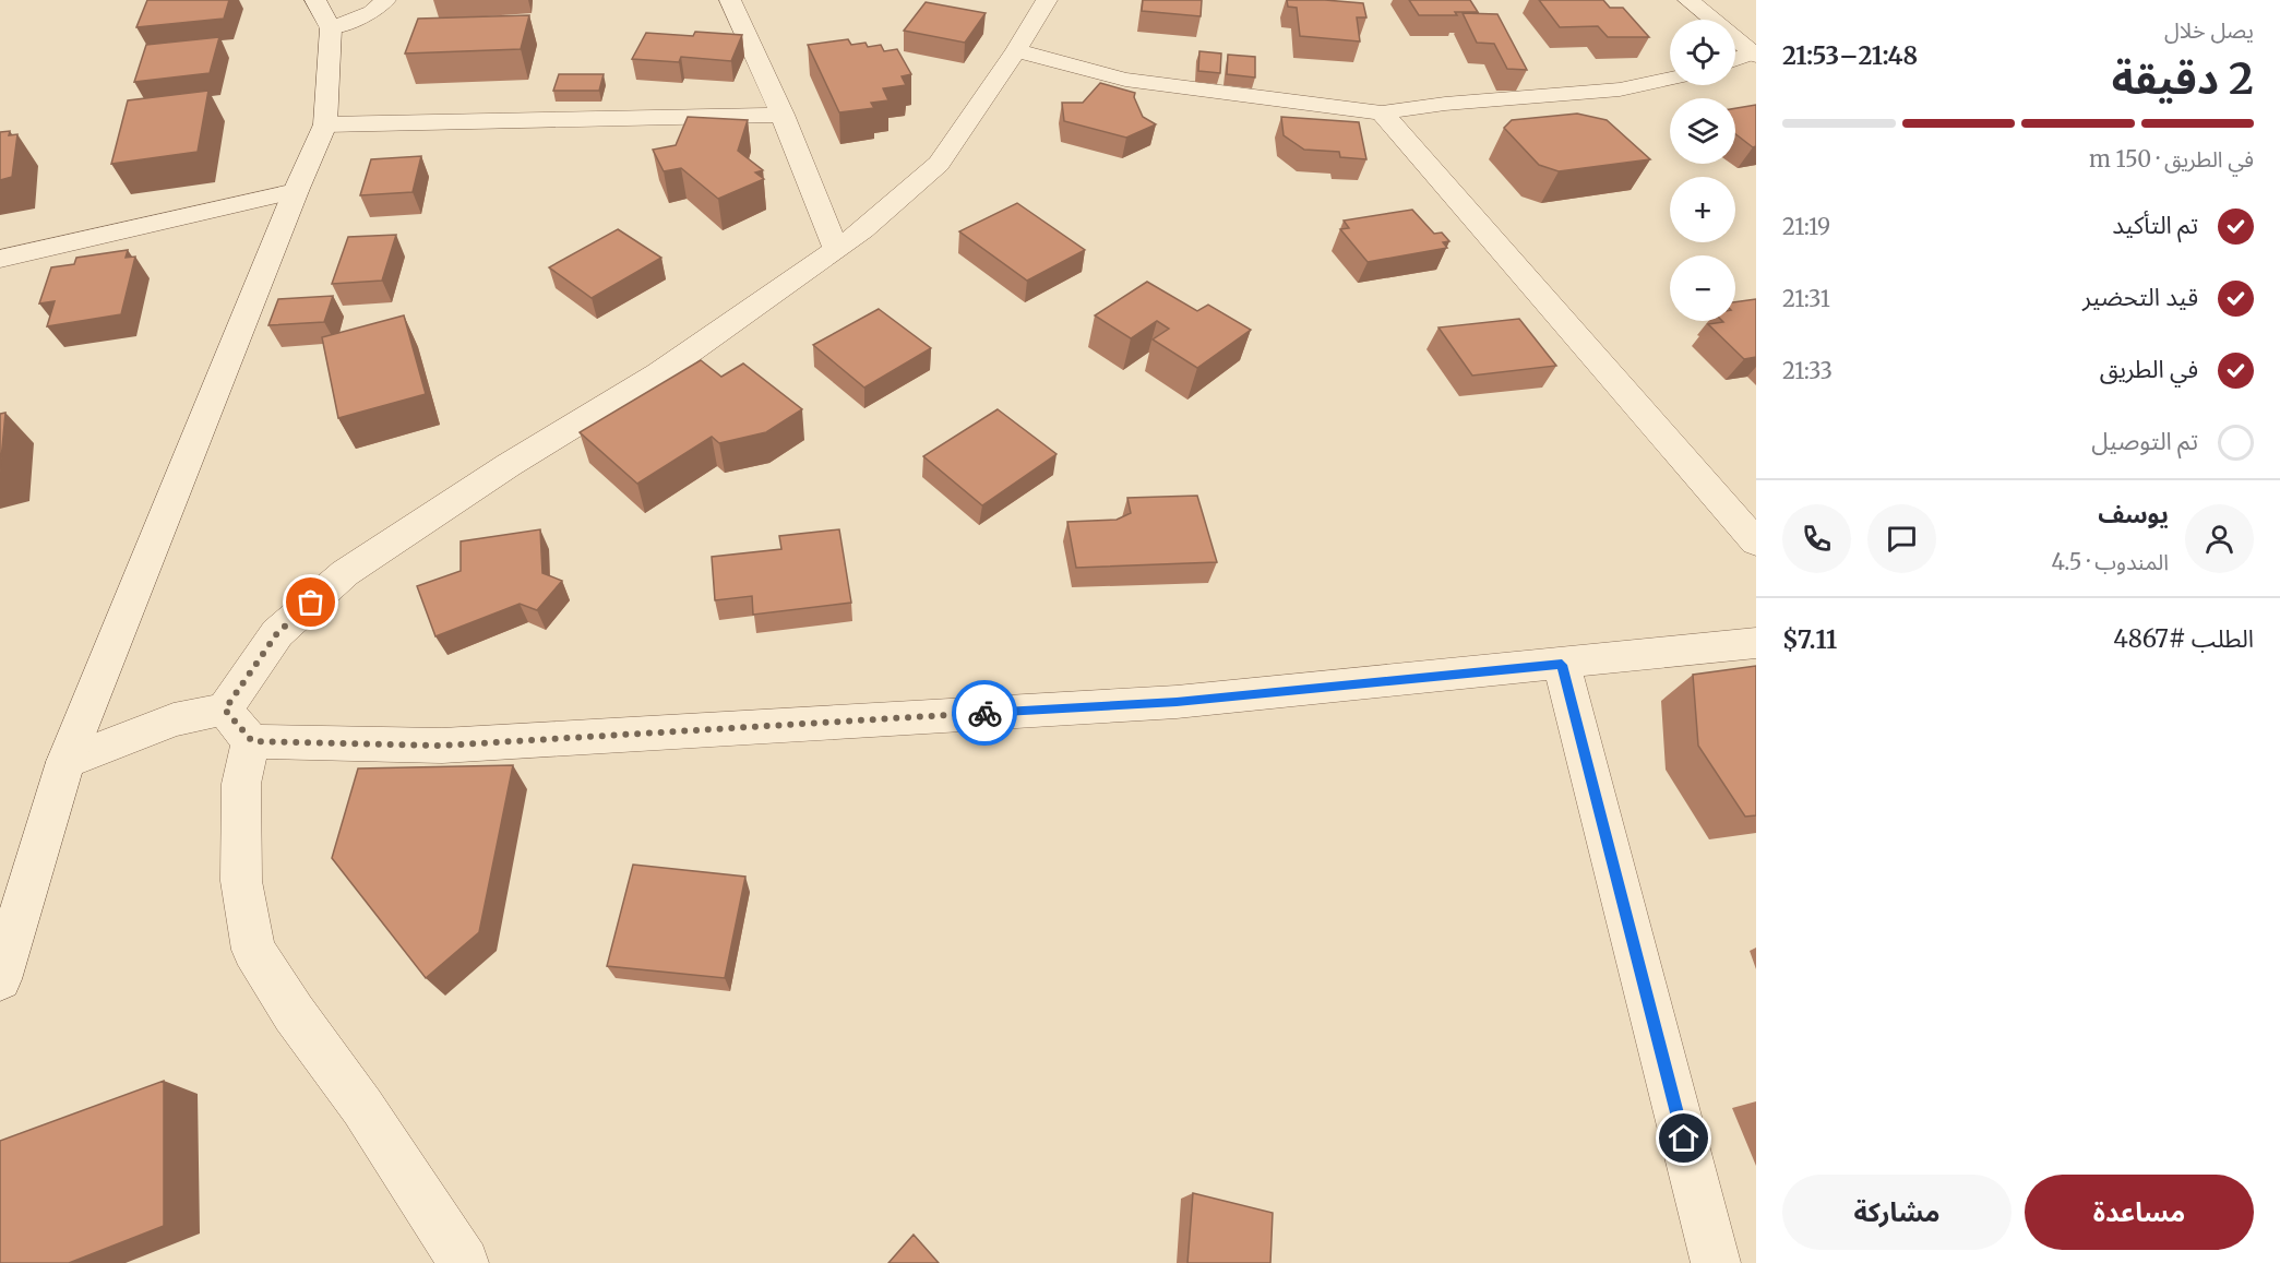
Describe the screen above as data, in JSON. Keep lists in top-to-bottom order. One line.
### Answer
{"page":{"heading":["2 دقيقة","يصل خلال","21:48–21:53"],"panel":["يوسف","المندوب · 4.5","الطلب #4867","$7.11"],"map_buttons":["+","−"],"bar":"في الطريق · 150 m","list":[["تم التأكيد","21:19"],["قيد التحضير","21:31"],["في الطريق","21:33"],"تم التوصيل"],"buttons":["مساعدة","مشاركة"]}}
